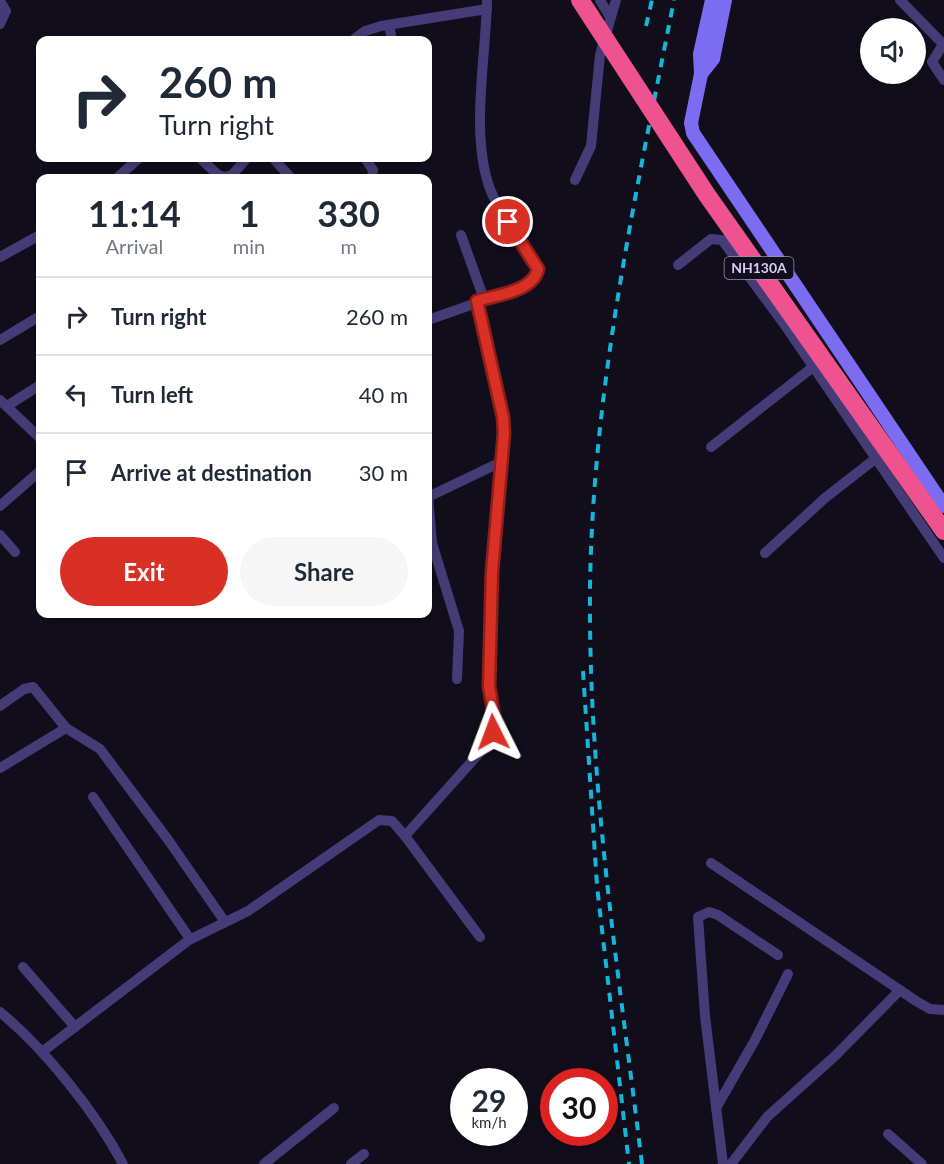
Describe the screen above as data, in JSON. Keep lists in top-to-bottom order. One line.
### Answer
{"streets":{"highway":["NH130A"]},"page":{"turn":["260 m","Turn right"],"eta":["11:14","Arrival","1","min","330","m"],"list":[{"name":"Turn right","value":"260 m"},{"name":"Turn left","value":"40 m"},{"name":"Arrive at destination","value":"30 m"}],"buttons":["Exit","Share"],"speed":"29 km/h","limit":"30"}}
